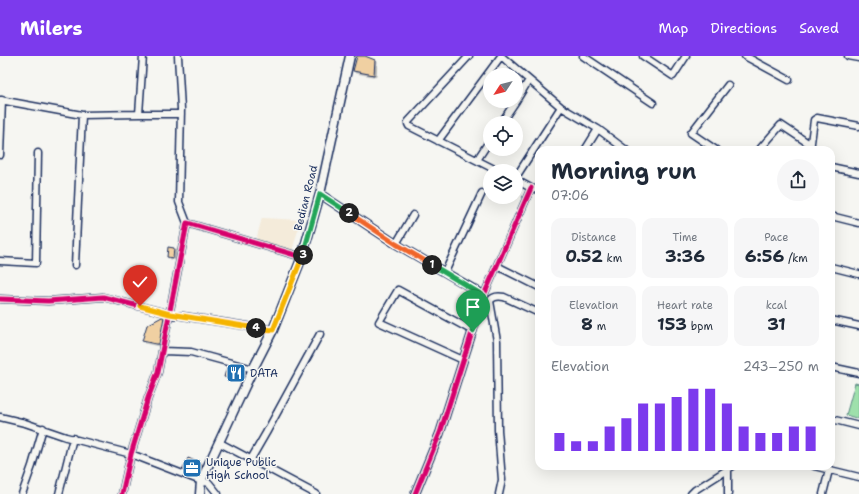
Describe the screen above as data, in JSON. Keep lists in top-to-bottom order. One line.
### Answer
{"streets":{"main road":["Bedian Road"]},"places":{"restaurant":["DATA"],"office":["Unique Public High School"]},"north":"bottom left","page":{"header":"Milers","nav":["Map","Directions","Saved"],"heading":["Morning run","07:06"],"pins":["2","3","1","4"],"stats":[["Distance","0.52 km"],["Time","3:36"],["Pace","6:56 /km"],["Elevation","8 m"],["Heart rate","153 bpm"],["kcal","31"]],"chart":["Elevation","243–250 m"]}}
